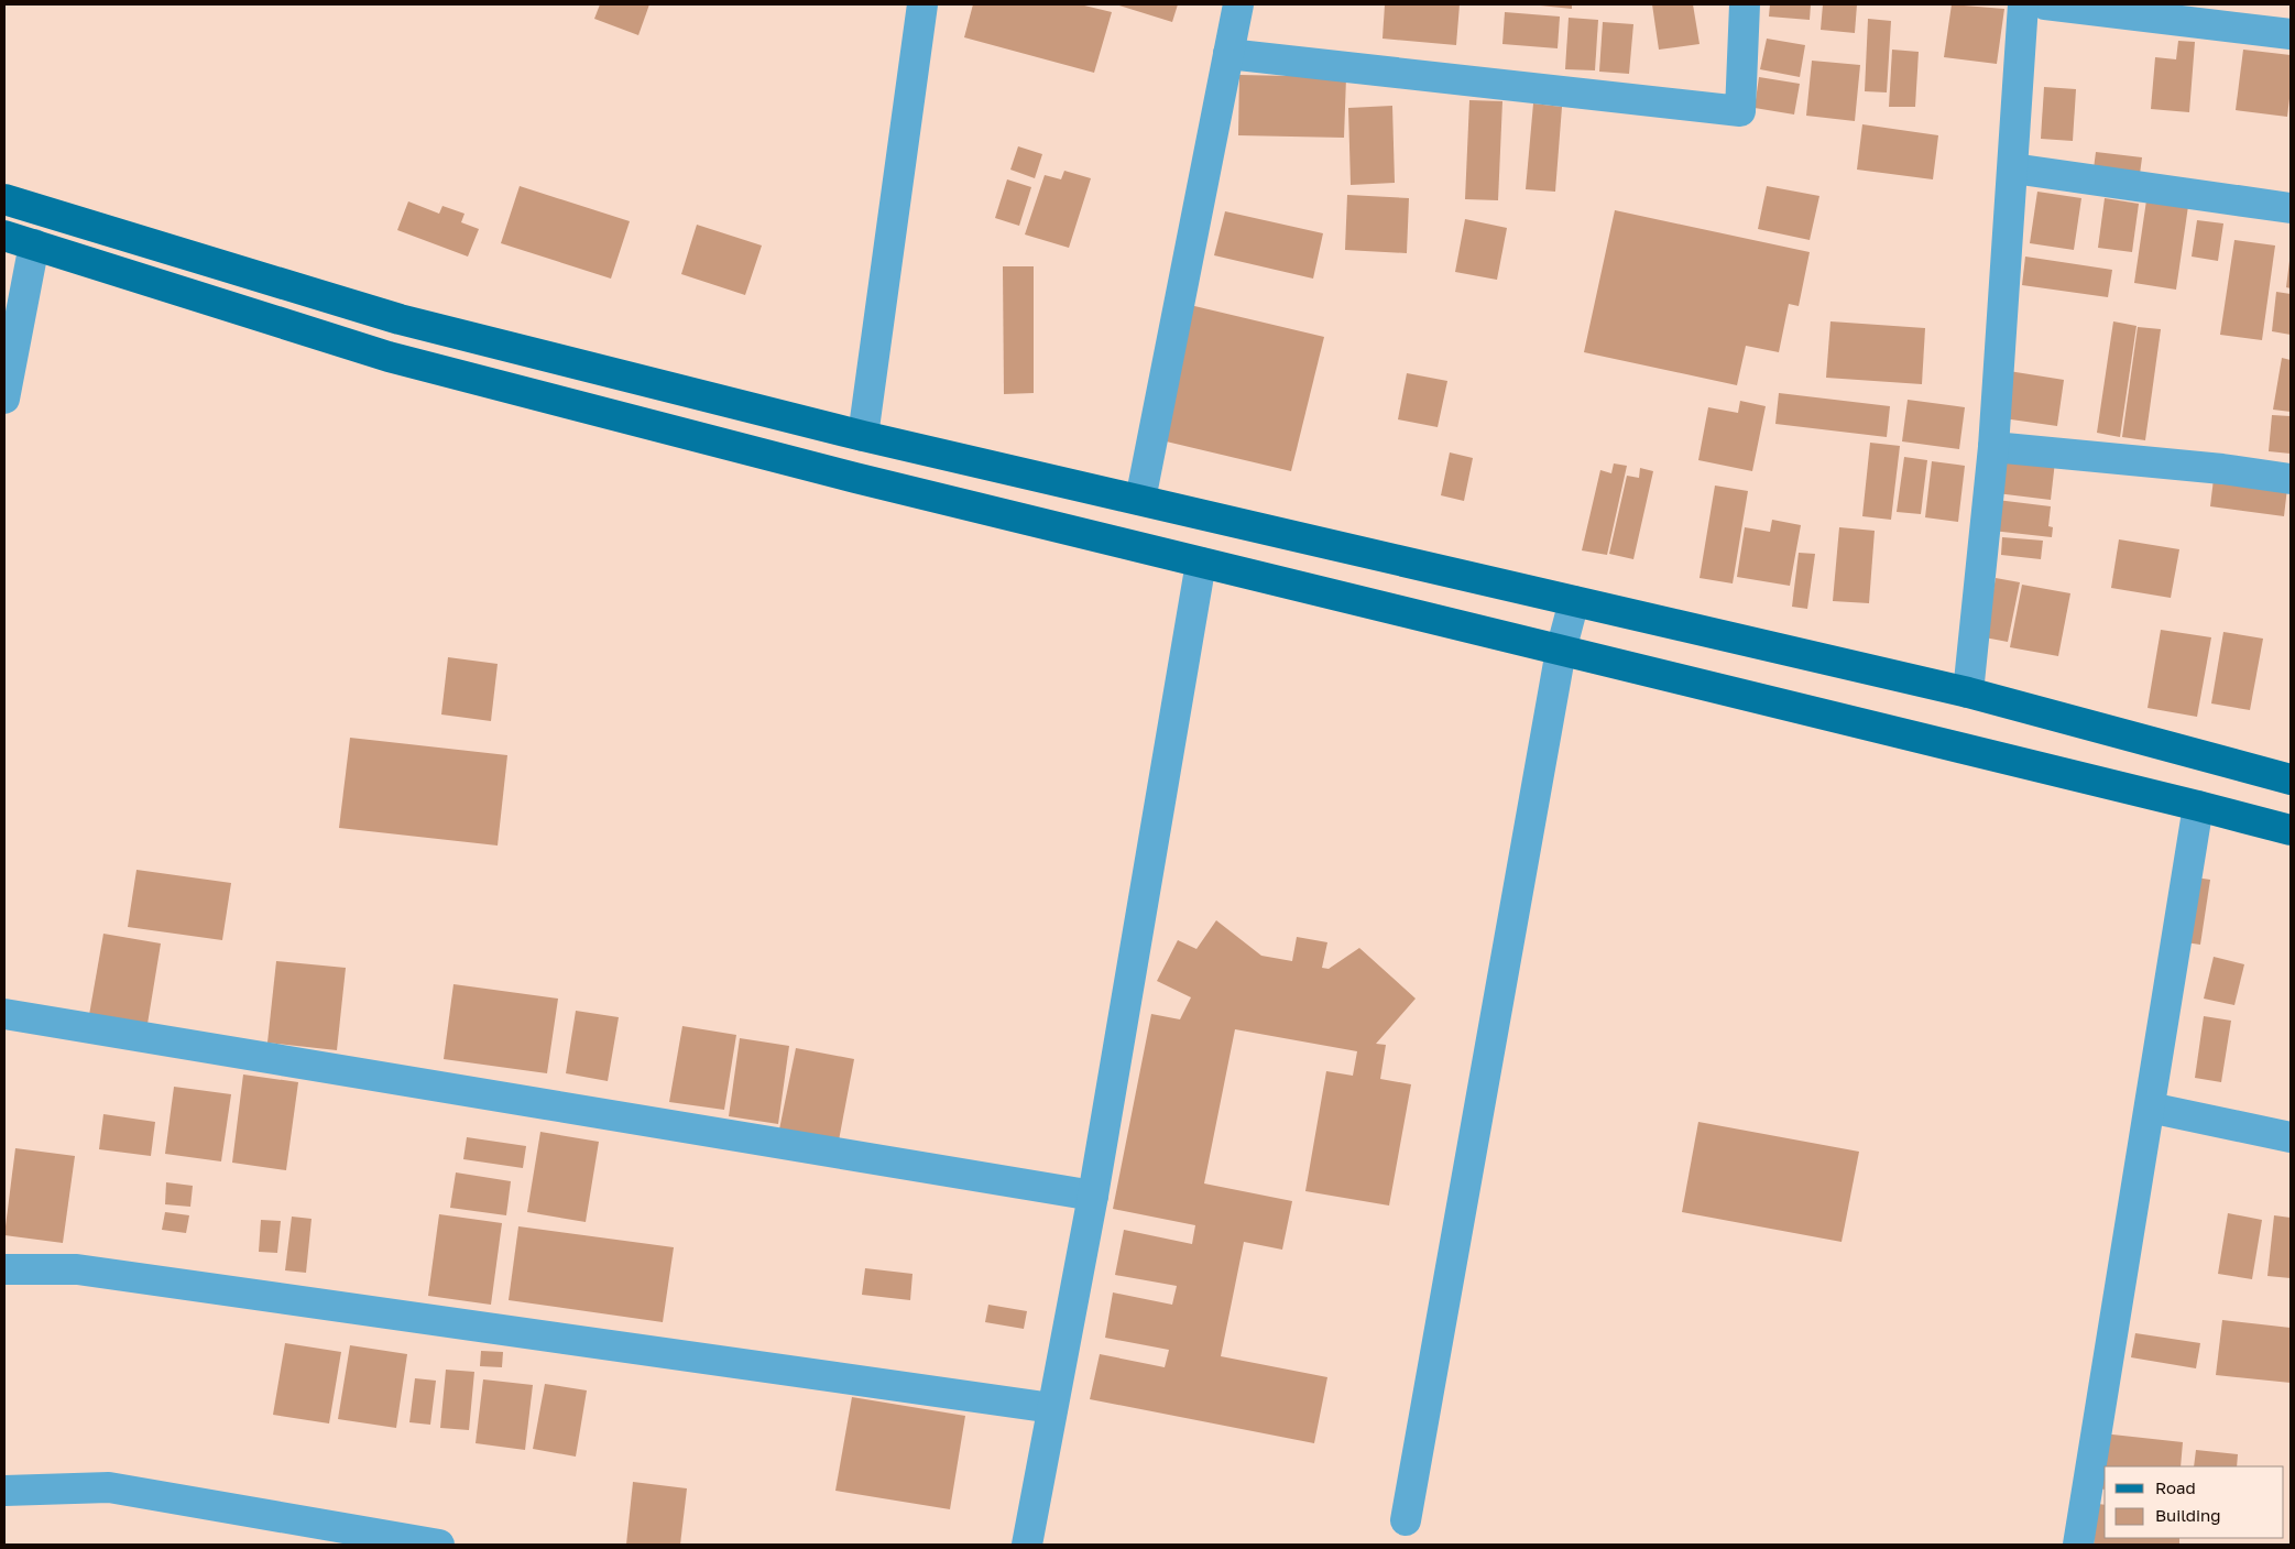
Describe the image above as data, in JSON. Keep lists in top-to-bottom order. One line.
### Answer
{"legend":["Road","Building"]}
